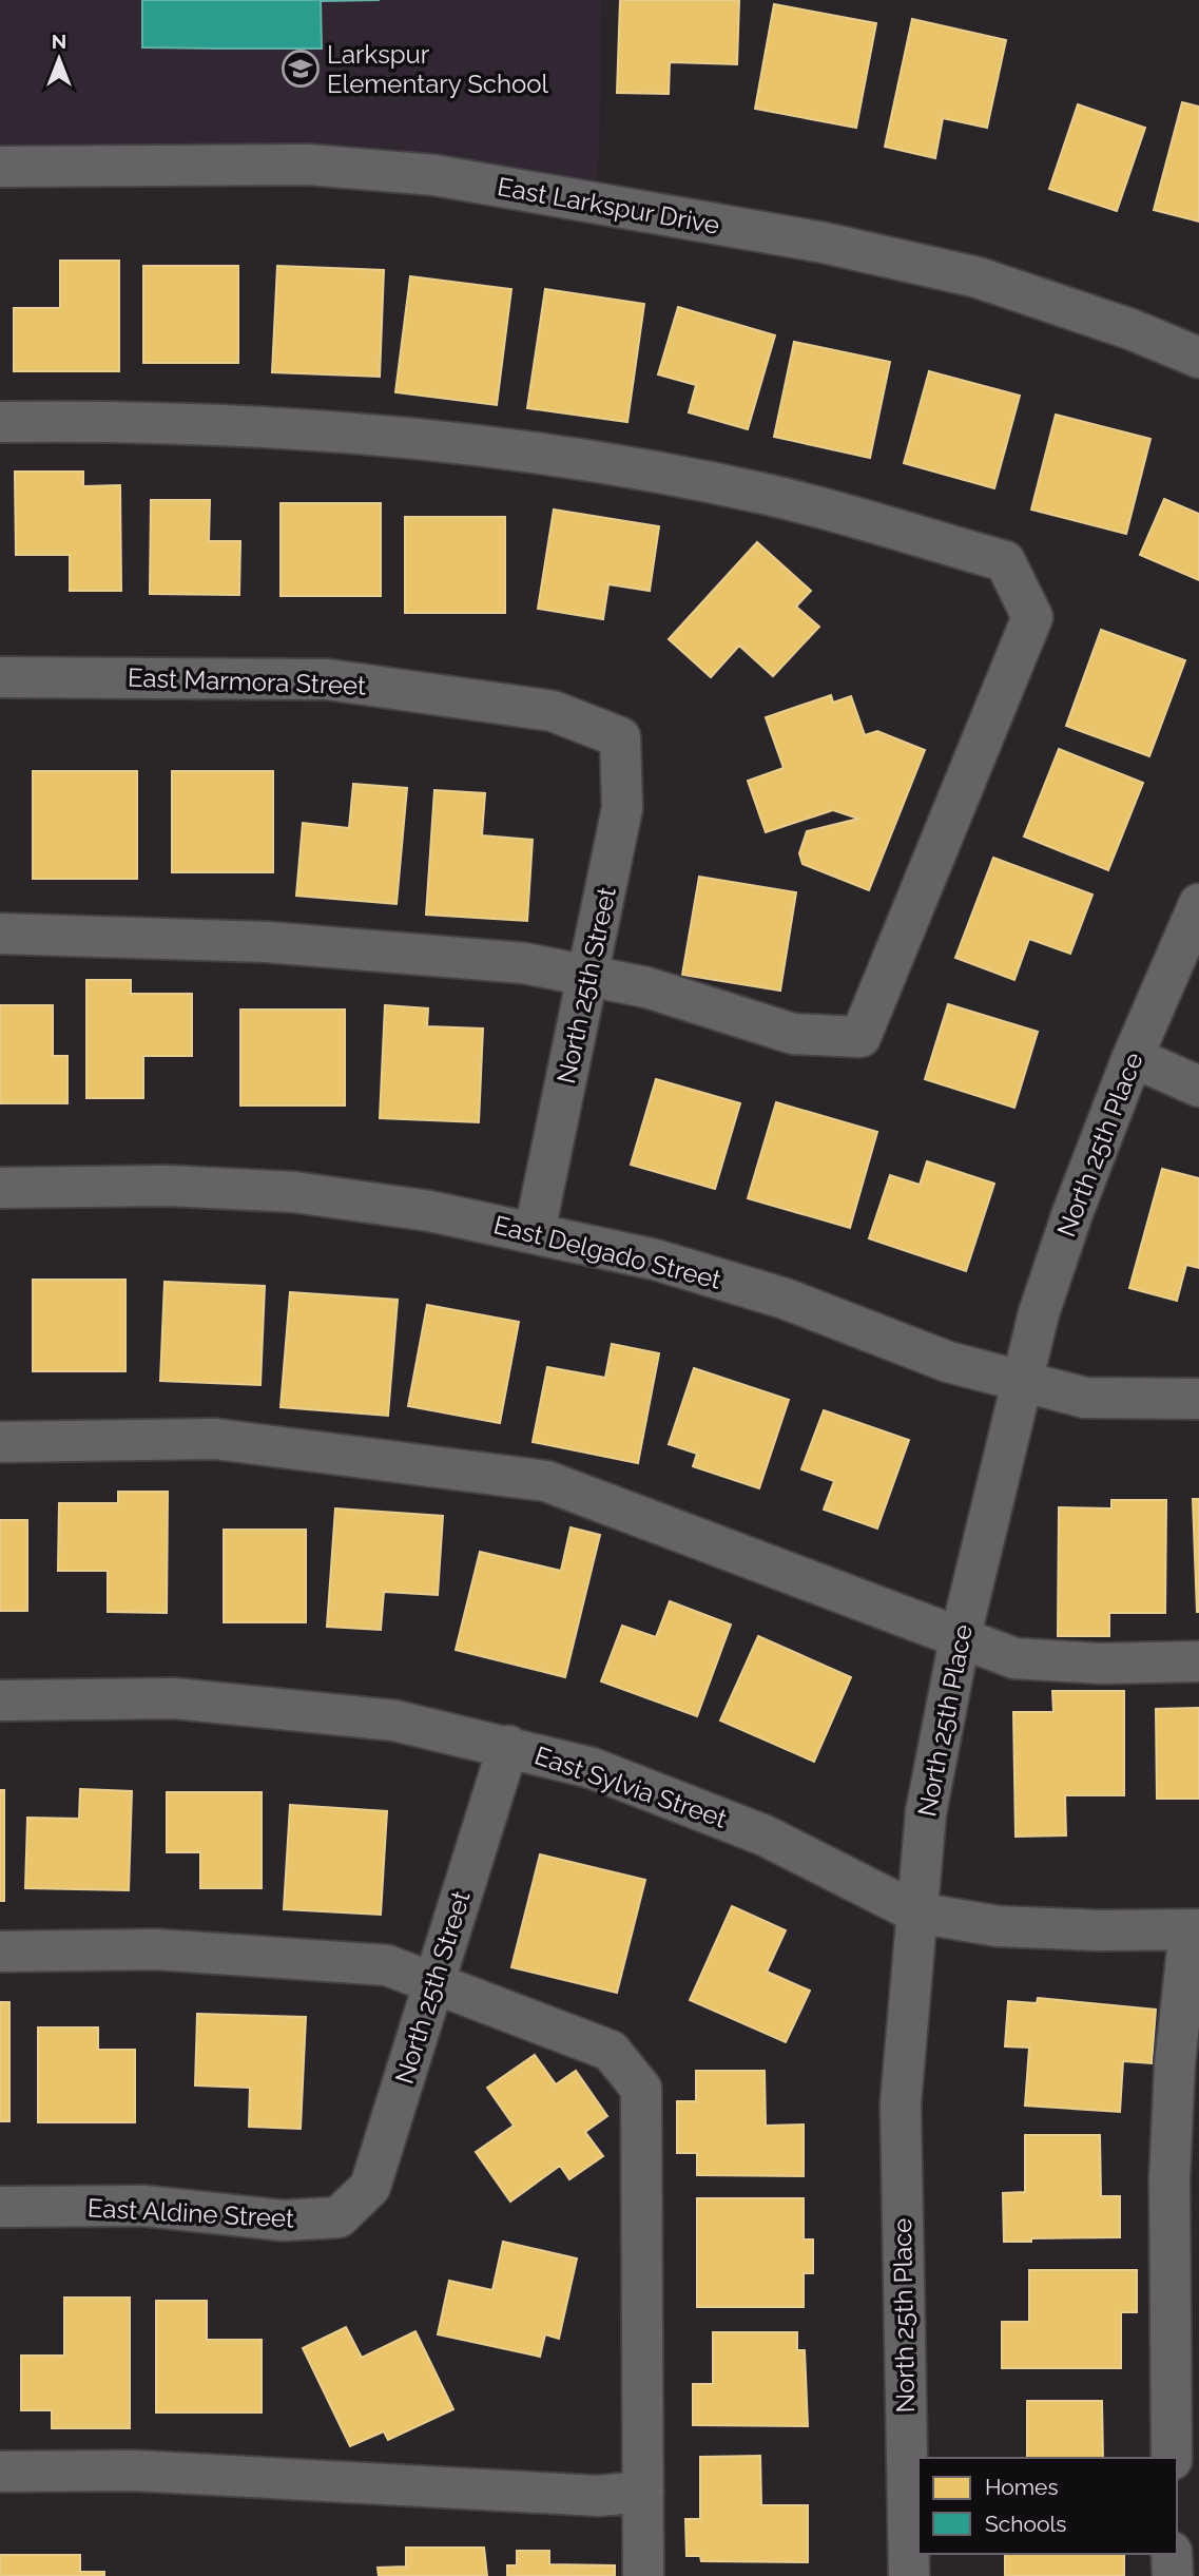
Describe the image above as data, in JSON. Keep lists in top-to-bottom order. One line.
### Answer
{"streets":{"street":["East Larkspur Drive","East Marmora Street","North 25th Street","North 25th Place","East Delgado Street","East Sylvia Street","East Aldine Street"]},"crossings":[["East Marmora Street","North 25th Street"],["North 25th Street","East Delgado Street"],["North 25th Street","East Sylvia Street"],["North 25th Street","East Aldine Street"],["North 25th Place","East Delgado Street"],["North 25th Place","East Sylvia Street"]],"places":{"school or university":["Larkspur Elementary School"]},"legend":["Homes","Schools"],"north":"top"}
